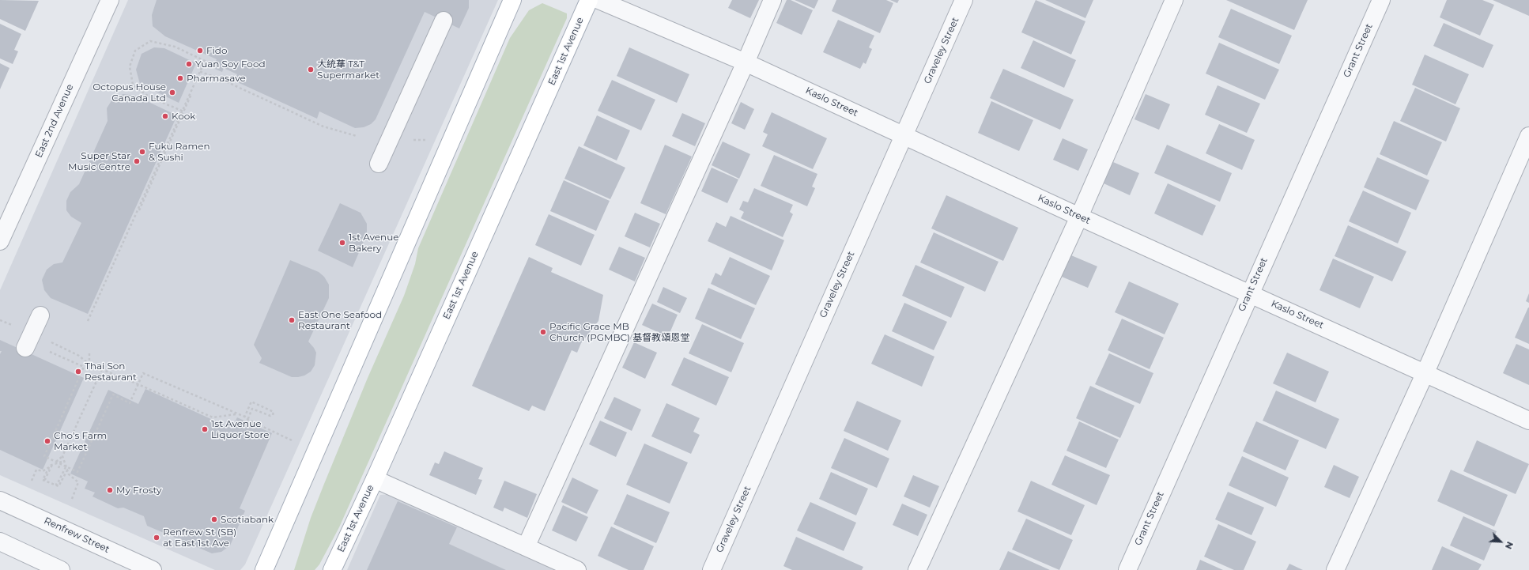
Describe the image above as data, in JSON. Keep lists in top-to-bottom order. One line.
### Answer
{"streets":{"main road":["East 1st Avenue"],"street":["Graveley Street","Grant Street","Kaslo Street","East 2nd Avenue","Renfrew Street"]},"crossings":[["Graveley Street","Kaslo Street"],["Grant Street","Kaslo Street"]],"places":["Fido","Yuan Soy Food","大統華 T&T Supermarket","Pharmasave","Octopus House Canada Ltd","Kook","Fuku Ramen & Sushi","Super Star Music Centre","1st Avenue Bakery","East One Seafood Restaurant","Pacific Grace MB Church (PGMBC) 基督教頌恩堂","Thai Son Restaurant","1st Avenue Liquor Store","Cho’s Farm Market","My Frosty","Scotiabank","Renfrew St (SB) at East 1st Ave"],"north":"bottom right"}
